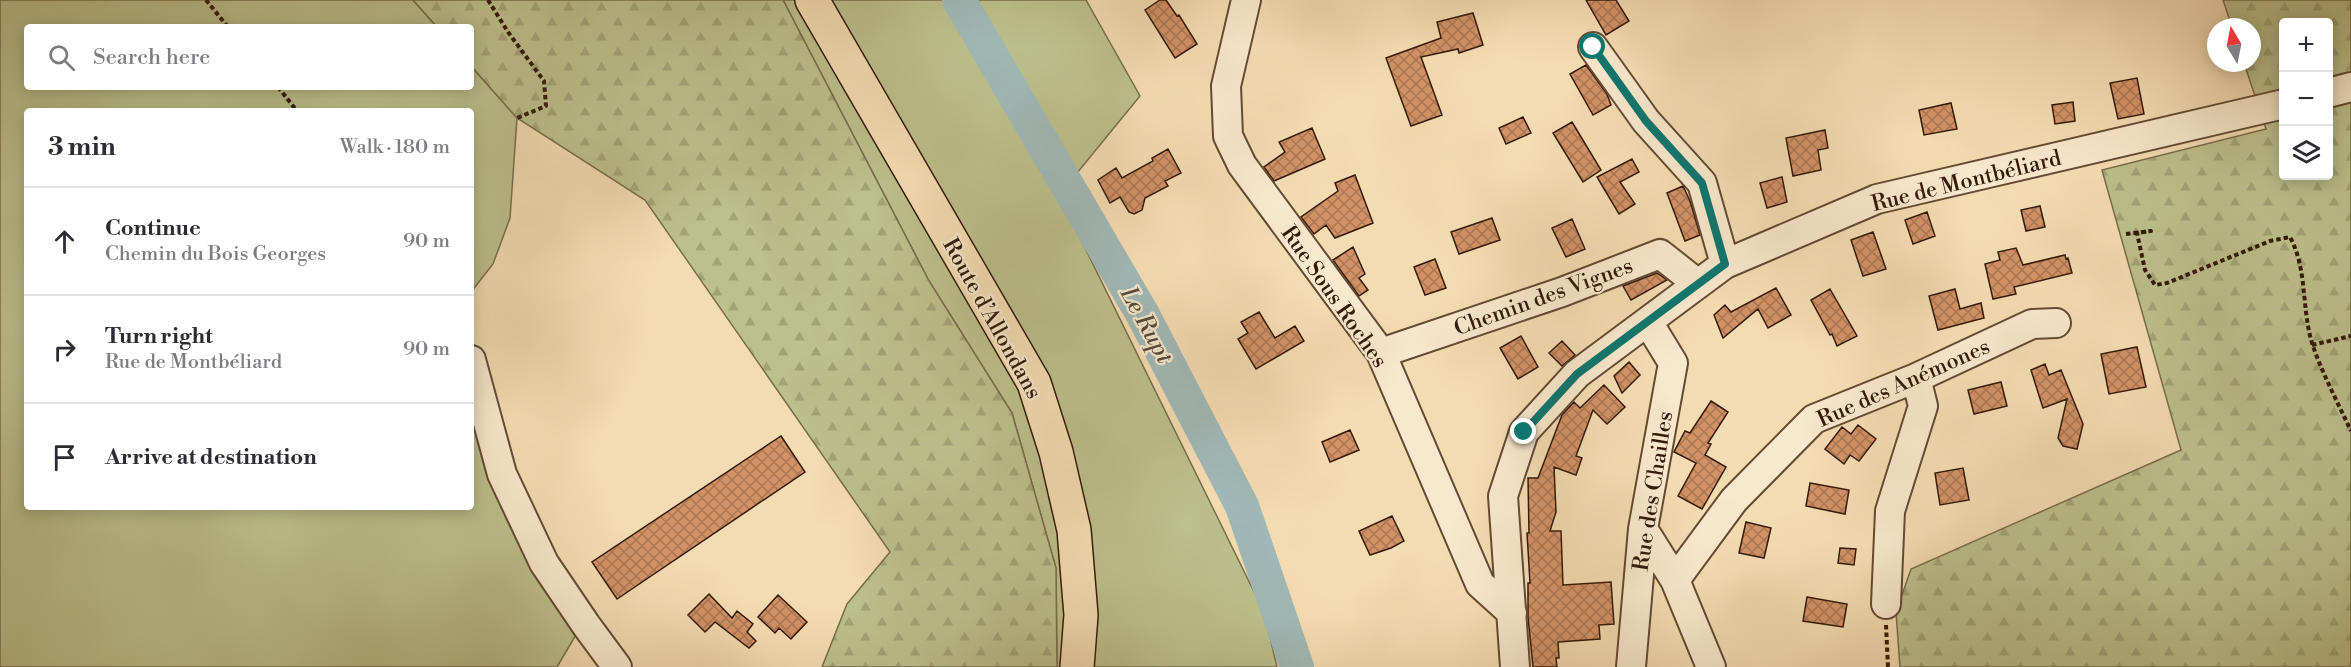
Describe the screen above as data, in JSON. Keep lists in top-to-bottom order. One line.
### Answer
{"streets":{"main road":["Route d’Allondans"],"street":["Rue de Montbéliard","Rue Sous Roches","Chemin des Vignes","Rue des Anémones","Rue des Chailles"]},"crossings":[["Rue de Montbéliard","Rue Sous Roches"],["Rue de Montbéliard","Chemin des Vignes"],["Rue de Montbéliard","Rue des Chailles"],["Rue Sous Roches","Chemin des Vignes"]],"water":["Le Rupt"],"north":"top","page":{"map_buttons":["+","−"],"search":"Search here","heading":["3 min","Walk · 180 m"],"list":[["Continue","Chemin du Bois Georges","90 m"],["Turn right","Rue de Montbéliard","90 m"],"Arrive at destination"]}}
